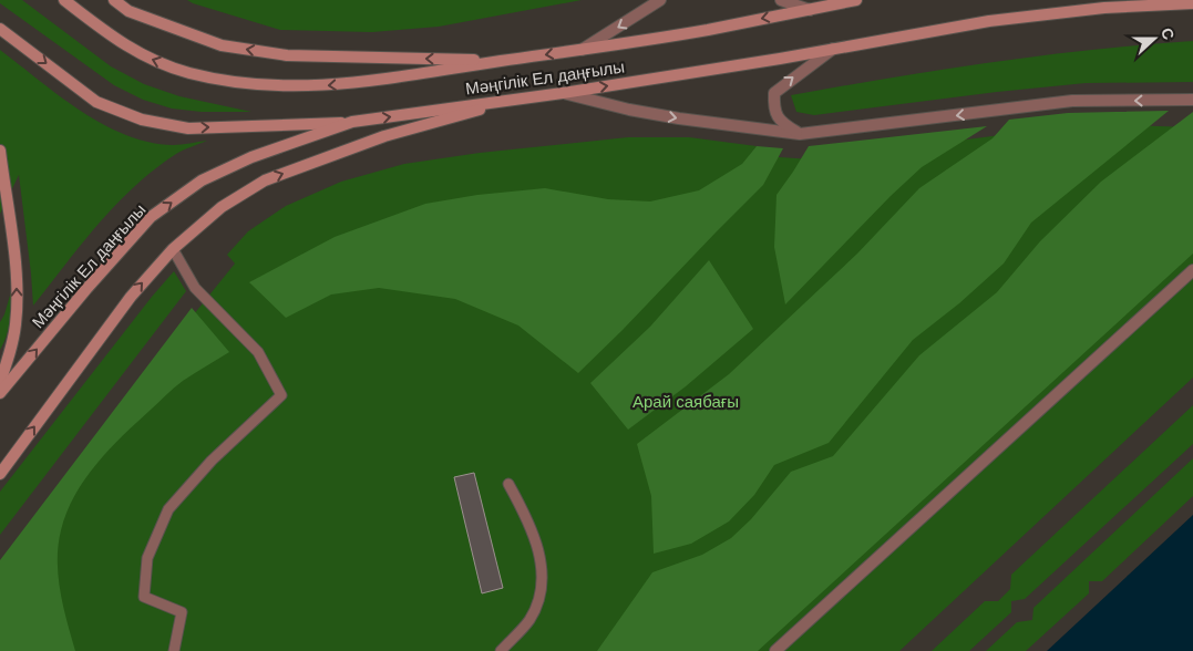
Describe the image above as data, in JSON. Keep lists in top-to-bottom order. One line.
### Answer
{"streets":{"main road":["Мәңгілік Ел даңғылы"]},"parks":["Арай саябағы"],"north":"right"}
